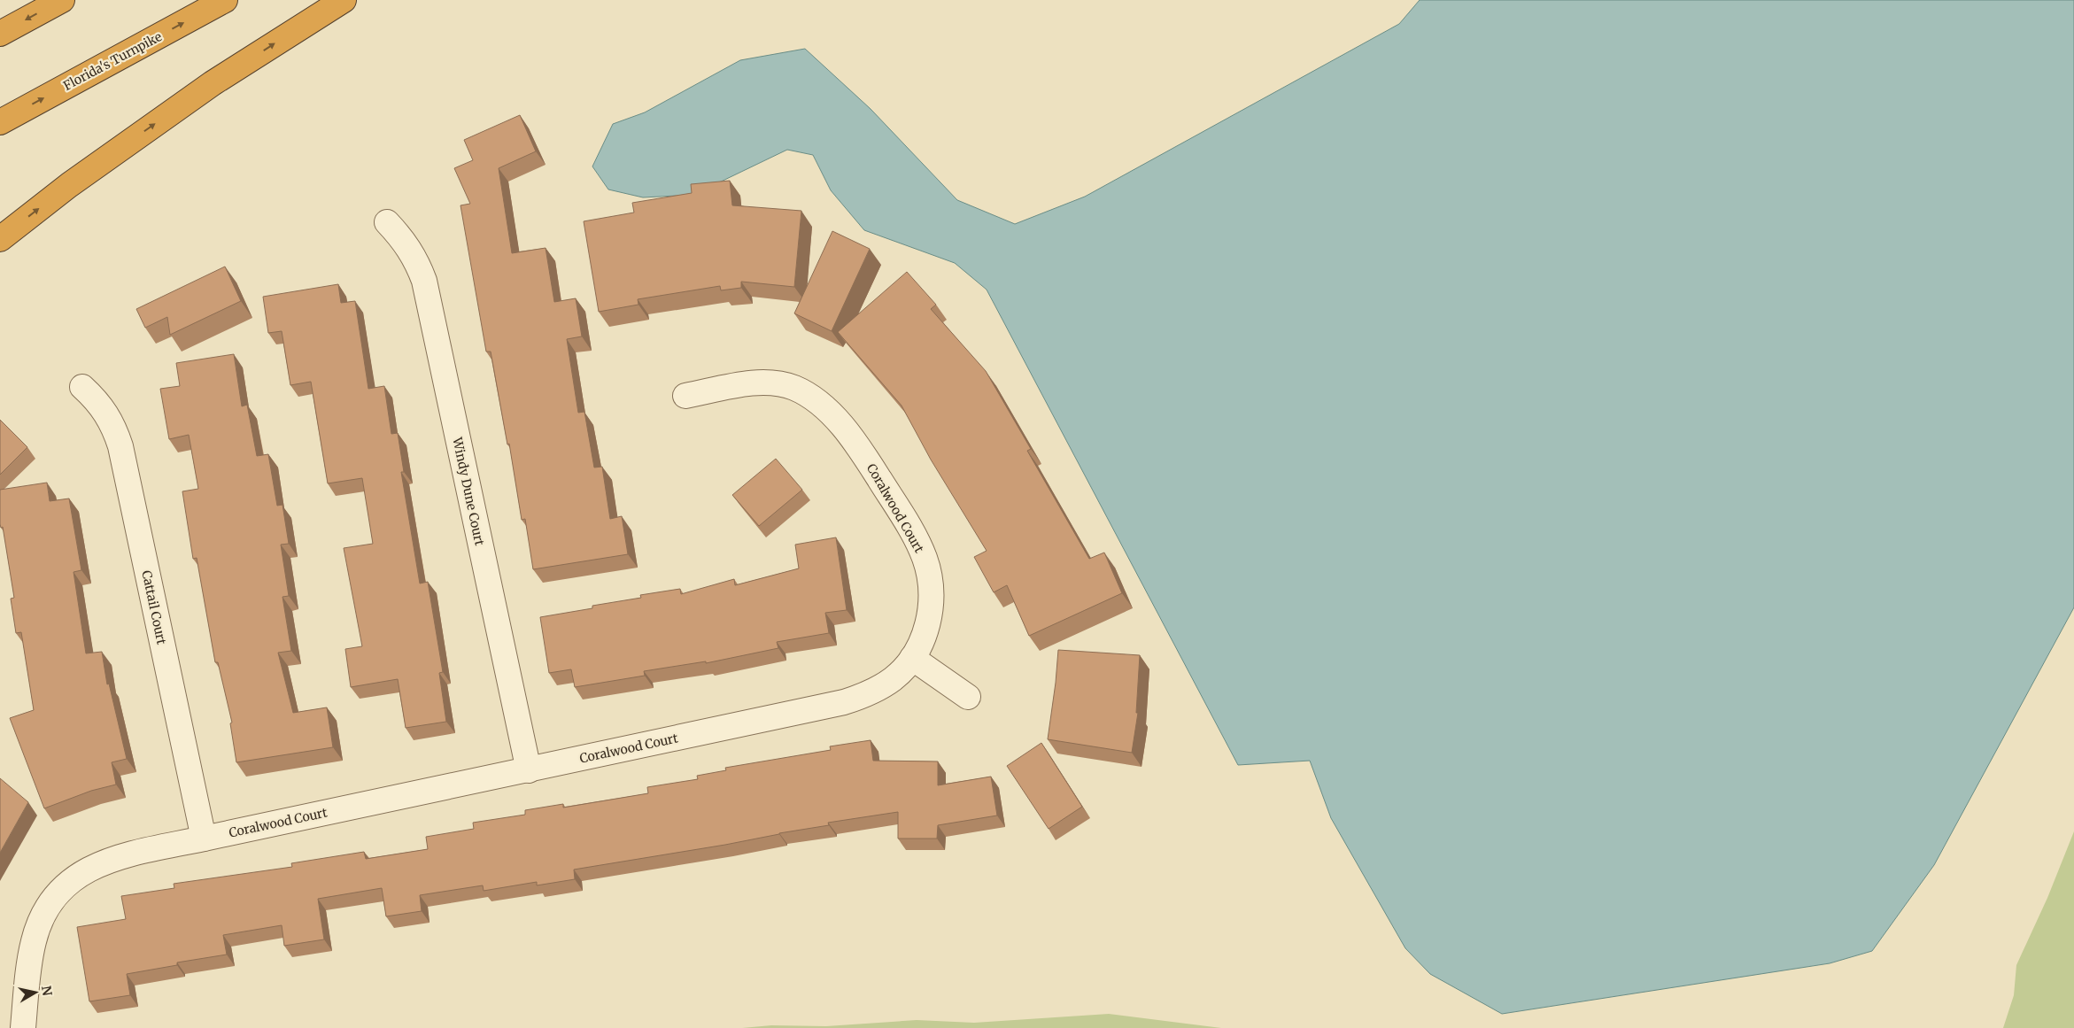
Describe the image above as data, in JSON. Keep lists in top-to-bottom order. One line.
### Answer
{"streets":{"highway":["Florida's Turnpike"],"street":["Windy Dune Court","Coralwood Court","Cattail Court"]},"crossings":[["Windy Dune Court","Coralwood Court"],["Coralwood Court","Cattail Court"]],"north":"right"}
